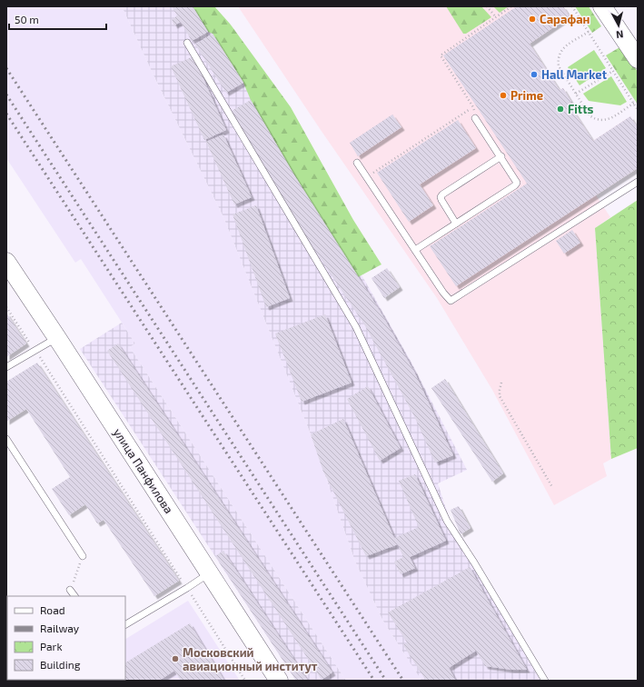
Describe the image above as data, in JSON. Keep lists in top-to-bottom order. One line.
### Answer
{"streets":{"street":["улица Панфилова"]},"places":["Сарафан","Hall Market","Prime","Fitts","Московский авиационный институт"],"legend":["Road","Railway","Park","Building"],"scale_bar":"50 m","north":"bottom"}
